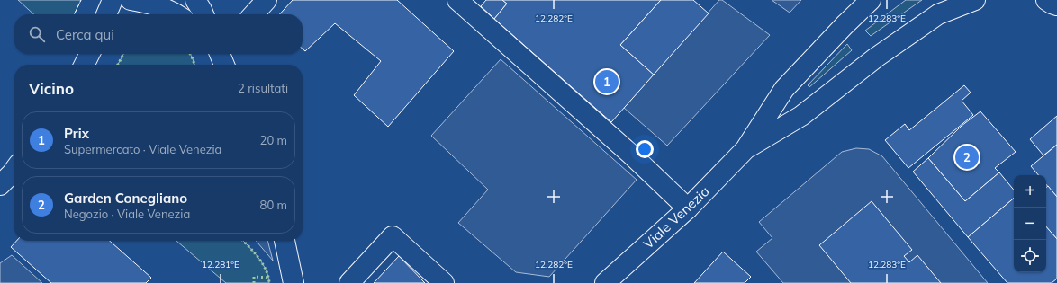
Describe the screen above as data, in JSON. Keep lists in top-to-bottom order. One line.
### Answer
{"streets":{"main road":["Viale Venezia"]},"page":{"search":"Cerca qui","heading":["Vicino","2 risultati"],"pins":["1","2"],"list":[{"mark":"1","name":"Prix","note":"Supermercato · Viale Venezia","value":"20 m"},{"mark":"2","name":"Garden Conegliano","note":"Negozio · Viale Venezia","value":"80 m"}],"map_buttons":["+","−"]},"coordinates":["12.282°E","12.283°E","12.281°E"]}
